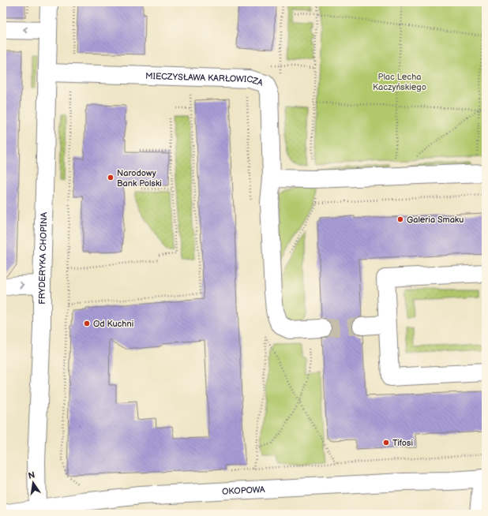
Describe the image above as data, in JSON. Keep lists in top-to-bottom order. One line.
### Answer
{"streets":{"street":["MIECZYSŁAWA KARŁOWICZA","FRYDERYKA CHOPINA","OKOPOWA"]},"crossings":[["MIECZYSŁAWA KARŁOWICZA","FRYDERYKA CHOPINA"],["FRYDERYKA CHOPINA","OKOPOWA"]],"parks":["Plac Lecha Kaczyńskiego"],"places":["Narodowy Bank Polski","Galeria Smaku","Od Kuchni","Tifosi"],"north":"top"}
